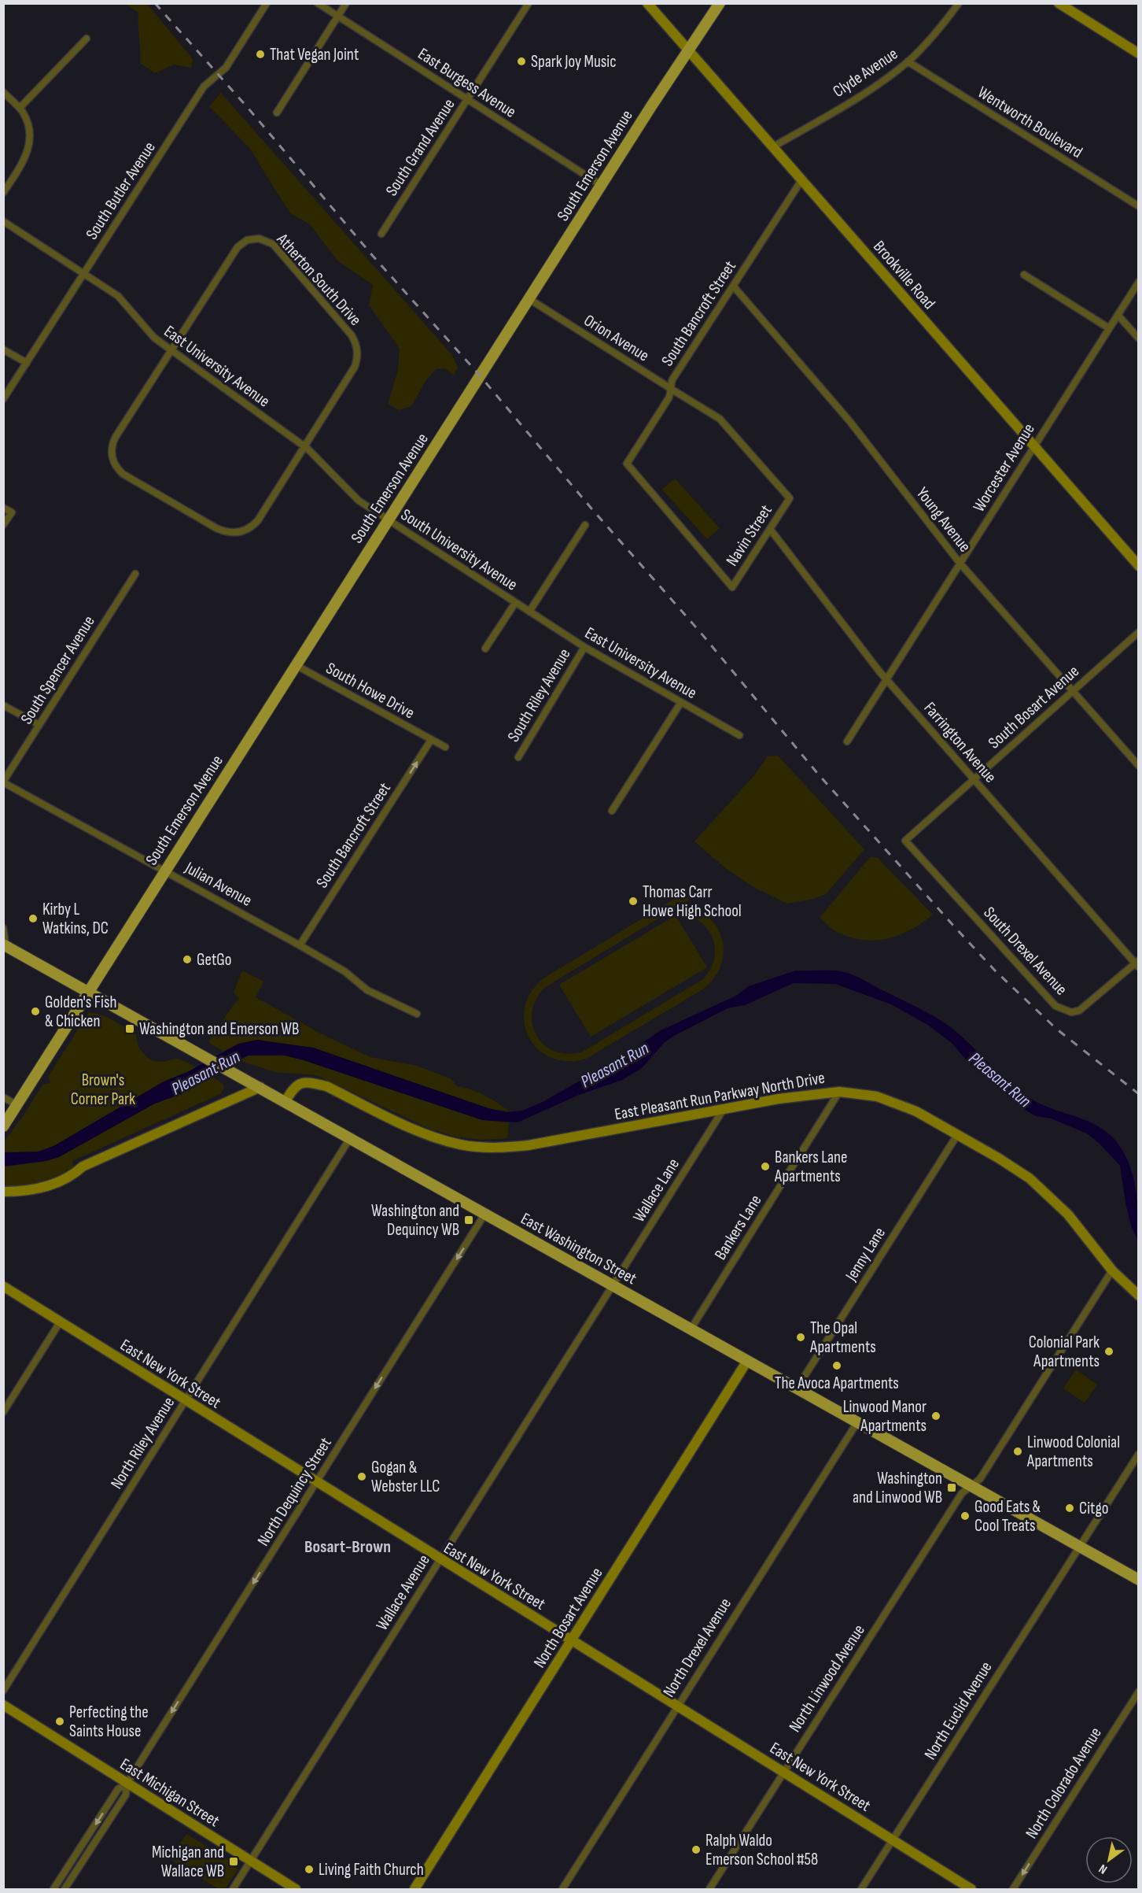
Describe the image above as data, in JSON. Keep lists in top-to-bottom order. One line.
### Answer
{"streets":{"main road":["South Emerson Avenue","East Washington Street"],"street":["Clyde Avenue","East Burgess Avenue","Wentworth Boulevard","South Grand Avenue","South Butler Avenue","Brookville Road","Atherton South Drive","South Bancroft Street","Orion Avenue","East University Avenue","Worcester Avenue","Young Avenue","Navin Street","South University Avenue","South Spencer Avenue","South Howe Drive","South Riley Avenue","South Bosart Avenue","Farrington Avenue","Julian Avenue","South Drexel Avenue","East Pleasant Run Parkway North Drive","Wallace Lane","Bankers Lane","Jenny Lane","East New York Street","North Riley Avenue","North Dequincy Street","Wallace Avenue","North Bosart Avenue","North Drexel Avenue","North Linwood Avenue","North Euclid Avenue","North Colorado Avenue","East Michigan Street"]},"crossings":[["Clyde Avenue","Wentworth Boulevard"],["Clyde Avenue","Brookville Road"],["East Burgess Avenue","South Grand Avenue"],["East Burgess Avenue","South Emerson Avenue"],["South Emerson Avenue","Brookville Road"],["South Emerson Avenue","Orion Avenue"],["South Emerson Avenue","East University Avenue"],["South Emerson Avenue","South University Avenue"],["South Emerson Avenue","South Howe Drive"],["South Emerson Avenue","Julian Avenue"],["South Emerson Avenue","East Washington Street"],["South Butler Avenue","East University Avenue"],["Brookville Road","South Bancroft Street"],["Brookville Road","Worcester Avenue"],["Atherton South Drive","East University Avenue"],["South Bancroft Street","Orion Avenue"],["South Bancroft Street","Young Avenue"],["South Bancroft Street","Navin Street"],["South Bancroft Street","South Howe Drive"],["South Bancroft Street","Julian Avenue"],["Orion Avenue","Navin Street"],["East University Avenue","South University Avenue"],["East University Avenue","South Riley Avenue"],["Worcester Avenue","Young Avenue"],["Worcester Avenue","Farrington Avenue"],["Young Avenue","South Bosart Avenue"],["Navin Street","Farrington Avenue"],["South Spencer Avenue","Julian Avenue"],["South Bosart Avenue","Farrington Avenue"],["South Bosart Avenue","South Drexel Avenue"],["Farrington Avenue","South Drexel Avenue"],["East Pleasant Run Parkway North Drive","Wallace Lane"],["East Pleasant Run Parkway North Drive","Bankers Lane"],["East Pleasant Run Parkway North Drive","East Washington Street"],["East Pleasant Run Parkway North Drive","Jenny Lane"],["East Pleasant Run Parkway North Drive","North Linwood Avenue"],["Wallace Lane","East Washington Street"],["Wallace Lane","Wallace Avenue"],["Bankers Lane","East Washington Street"],["East Washington Street","Jenny Lane"],["East Washington Street","North Riley Avenue"],["East Washington Street","North Dequincy Street"],["East Washington Street","Wallace Avenue"],["East Washington Street","North Bosart Avenue"],["East Washington Street","North Drexel Avenue"],["East Washington Street","North Linwood Avenue"],["East Washington Street","North Euclid Avenue"],["East New York Street","North Riley Avenue"],["East New York Street","North Dequincy Street"],["East New York Street","Wallace Avenue"],["East New York Street","North Bosart Avenue"],["East New York Street","North Drexel Avenue"],["East New York Street","North Linwood Avenue"],["East New York Street","North Euclid Avenue"],["North Dequincy Street","East Michigan Street"],["Wallace Avenue","East Michigan Street"]],"one_way":["North Dequincy Street","North Colorado Avenue"],"districts":["Bosart-Brown"],"water":["Pleasant Run"],"parks":["Brown's Corner Park"],"places":{"other":["That Vegan Joint","Spark Joy Music","Thomas Carr Howe High School","Kirby L Watkins, DC","GetGo","Golden's Fish & Chicken","Bankers Lane Apartments","The Opal Apartments","Colonial Park Apartments","The Avoca Apartments","Linwood Manor Apartments","Linwood Colonial Apartments","Gogan & Webster LLC","Citgo","Good Eats & Cool Treats","Perfecting the Saints House","Ralph Waldo Emerson School #58","Living Faith Church"],"transit":["Washington and Emerson WB","Washington and Dequincy WB","Washington and Linwood WB","Michigan and Wallace WB"]},"north":"bottom left"}
